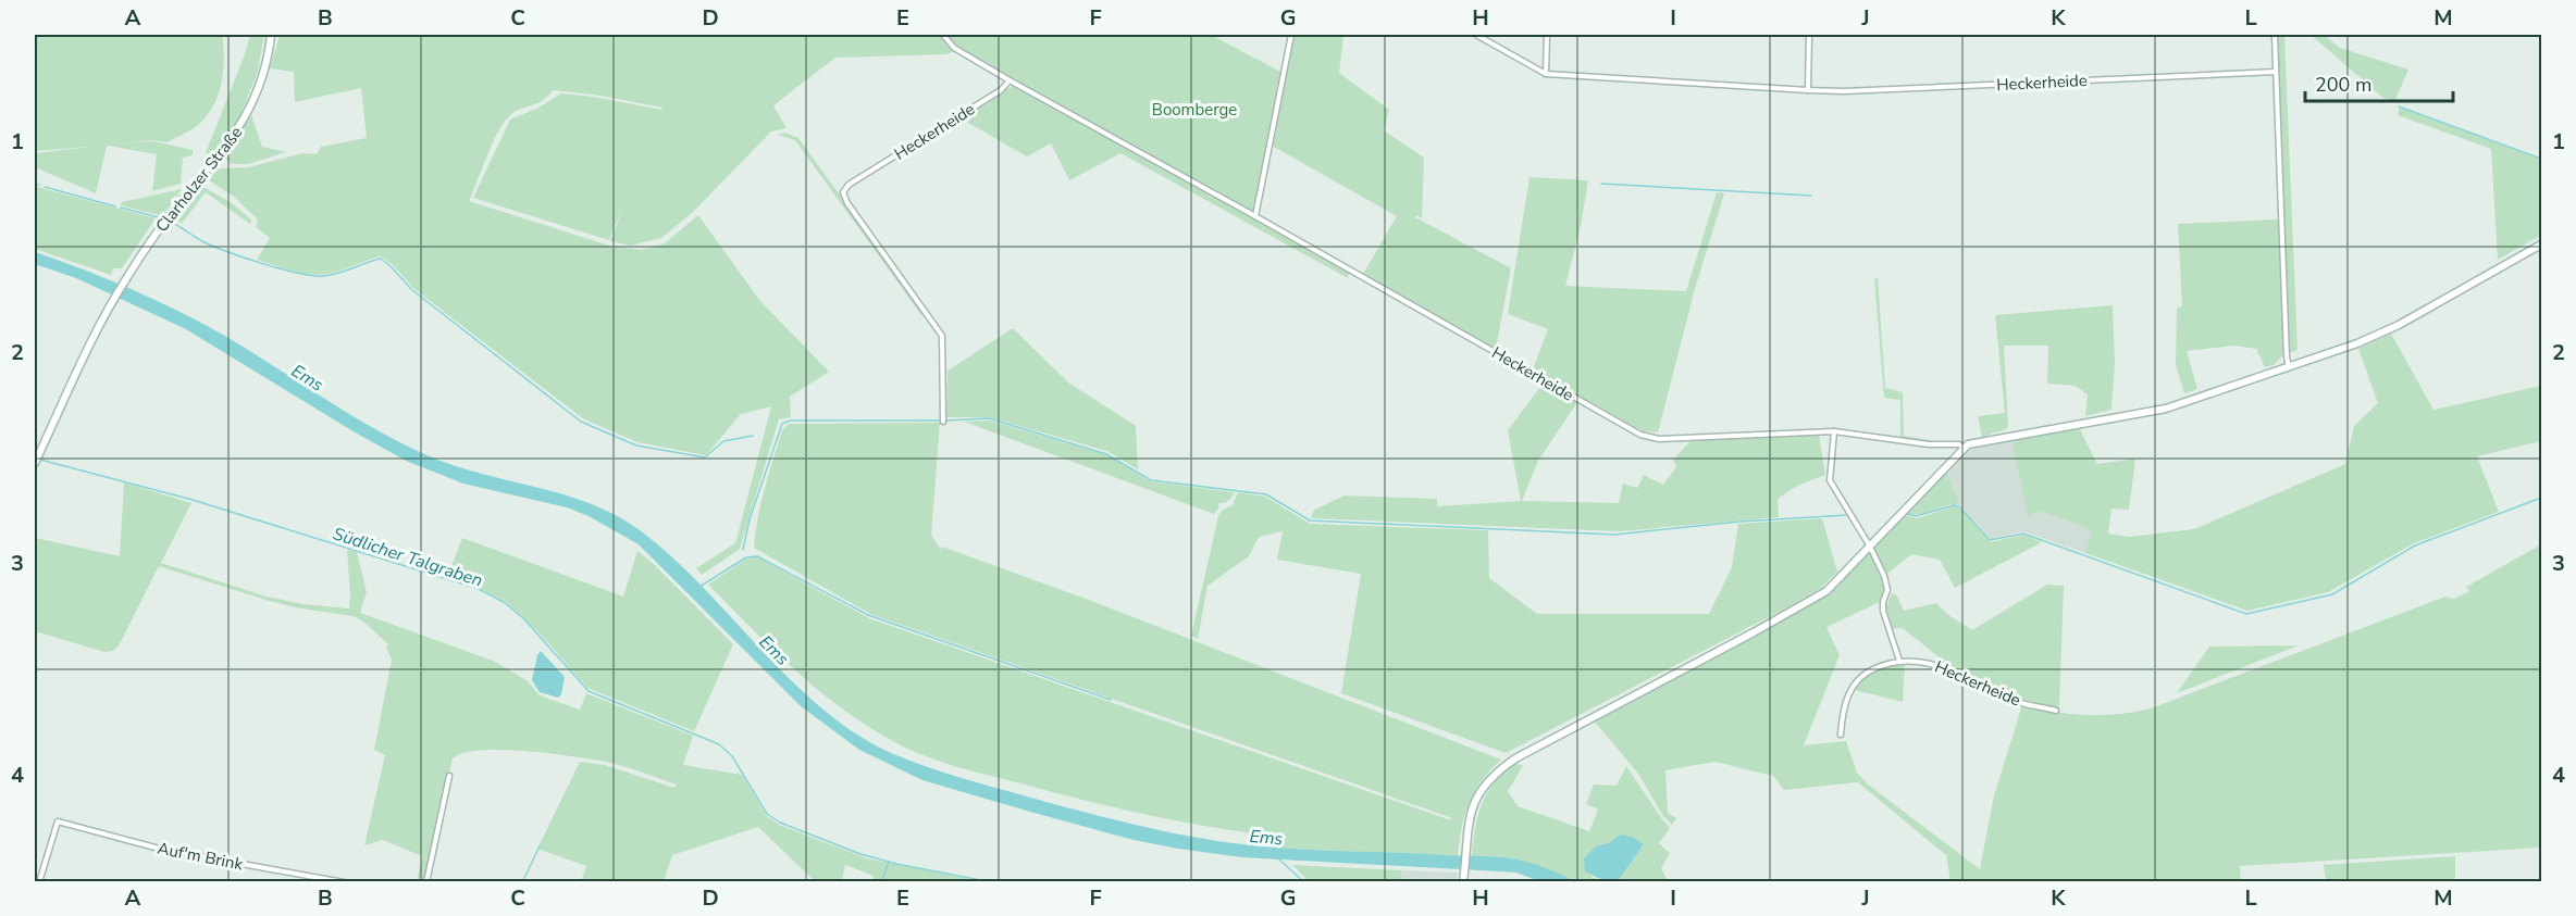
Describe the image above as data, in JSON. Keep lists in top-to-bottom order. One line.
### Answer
{"streets":{"main road":["Heckerheide","Clarholzer Straße"],"street":["Auf'm Brink"]},"water":["Ems","Südlicher Talgraben"],"parks":["Boomberge"],"scale_bar":"200 m","grid":{"columns":["A","B","C","D","E","F","G","H","I","J","K","L","M"],"rows":["1","2","3","4"]}}
